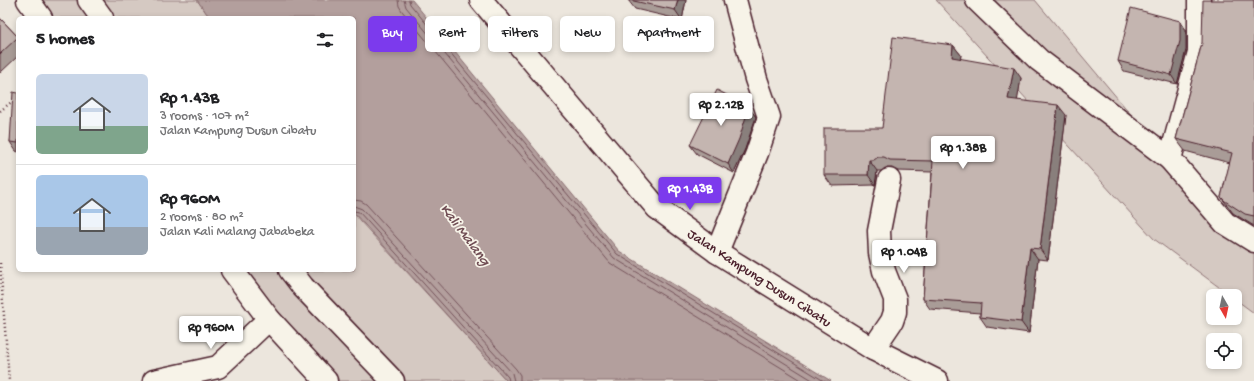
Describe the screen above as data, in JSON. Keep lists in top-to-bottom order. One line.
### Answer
{"streets":{"street":["Jalan Kampung Dusun Cibatu"]},"water":["Kali Malang"],"north":"bottom","page":{"chip":["Buy","Rent","Filters","New","Apartment"],"heading":"5 homes","list":[{"name":"Rp 1.43B","note":"3 rooms · 107 m² · Jalan Kampung Dusun Cibatu"},{"name":"Rp 960M","note":"2 rooms · 80 m² · Jalan Kali Malang Jababeka"}],"price":["Rp 2.12B","Rp 1.38B","Rp 1.43B","Rp 1.04B","Rp 960M"]}}
